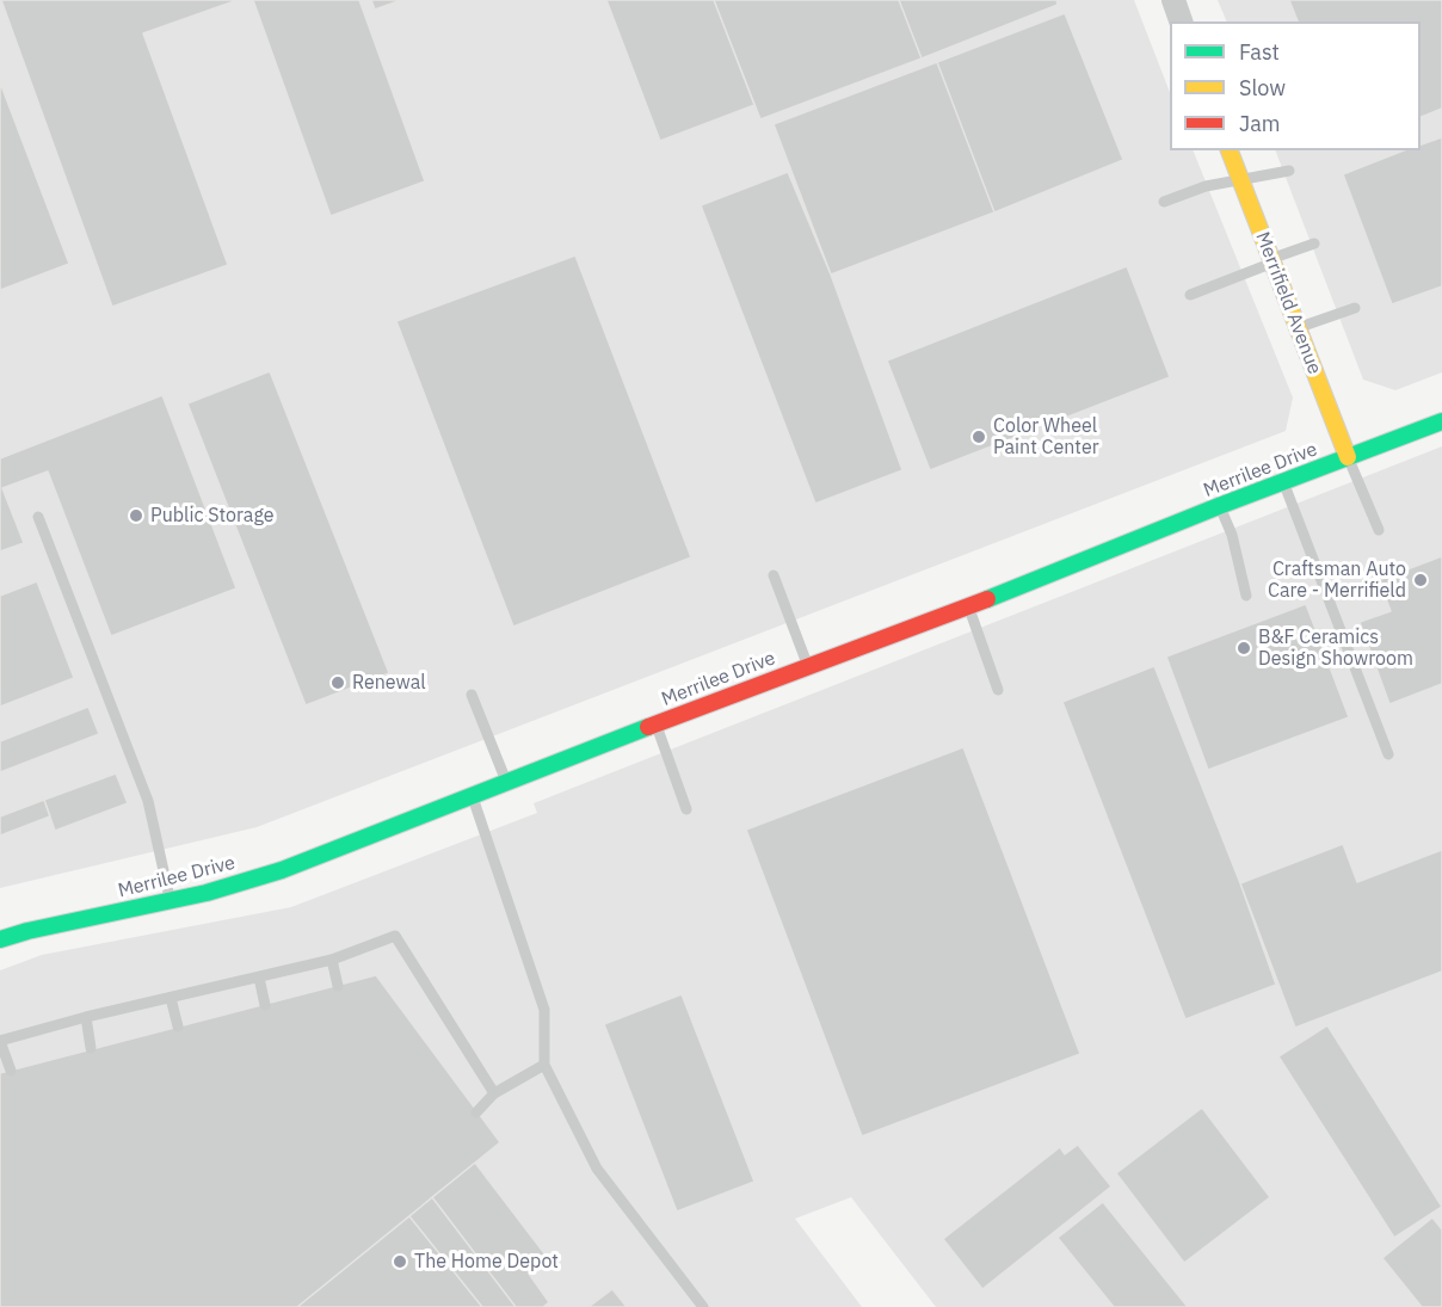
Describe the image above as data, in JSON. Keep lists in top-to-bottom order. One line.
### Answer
{"streets":{"street":["Merrifield Avenue","Merrilee Drive"]},"crossings":[["Merrifield Avenue","Merrilee Drive"]],"places":["Color Wheel Paint Center","Public Storage","Craftsman Auto Care - Merrifield","B&F Ceramics Design Showroom","Renewal","The Home Depot"],"legend":["Fast","Slow","Jam"]}
